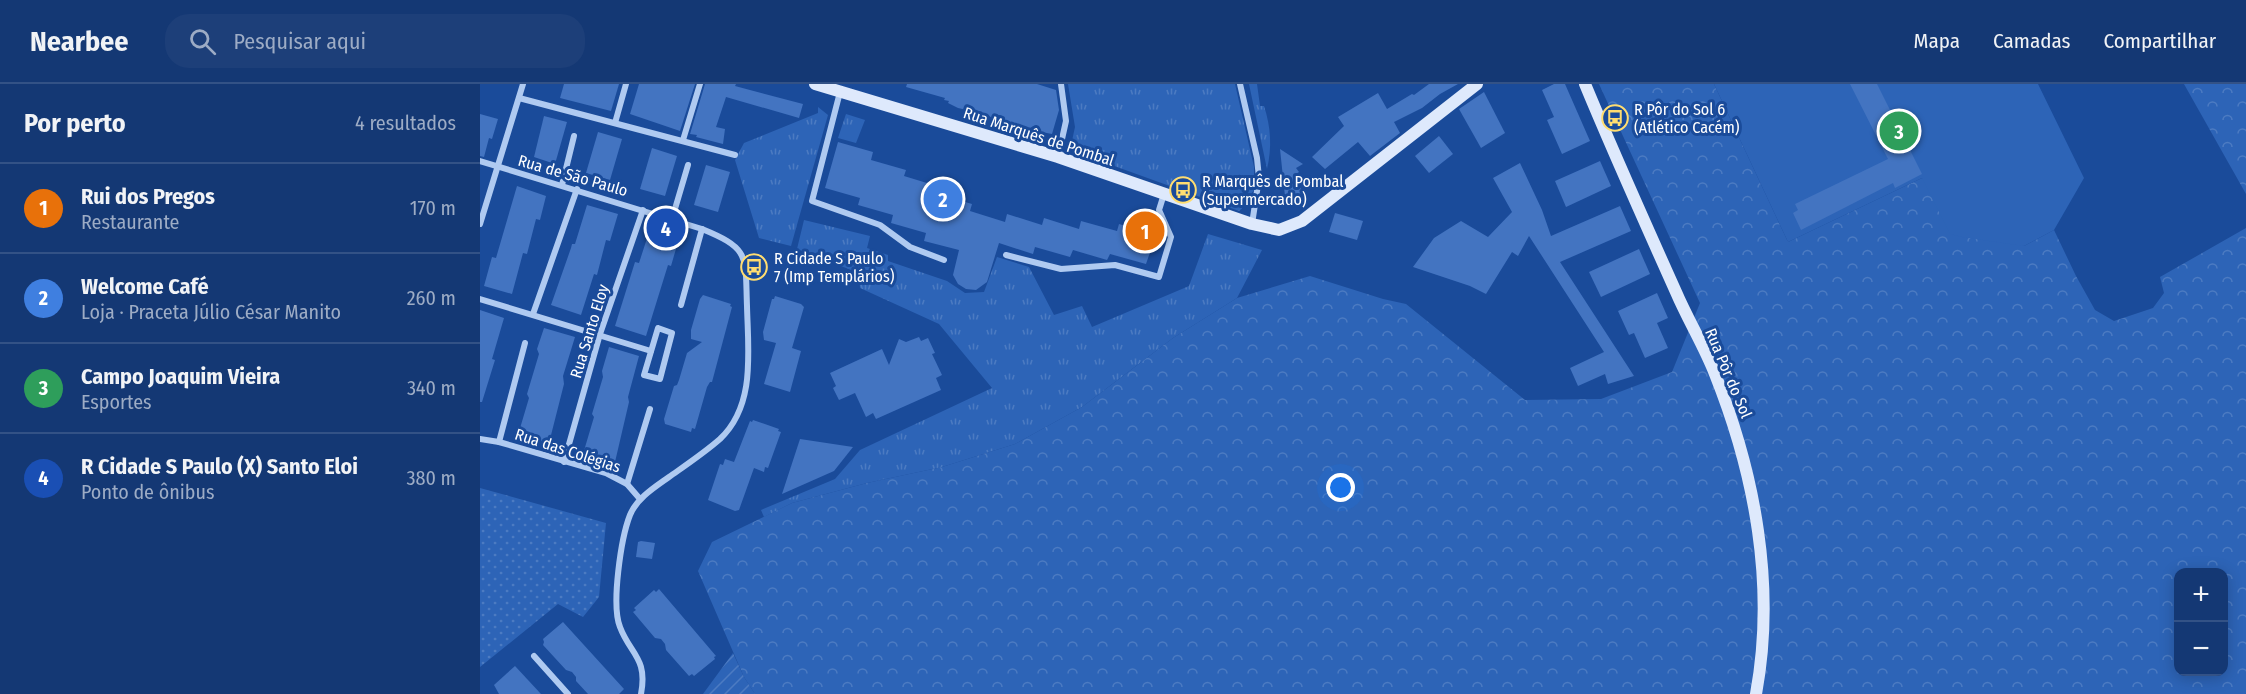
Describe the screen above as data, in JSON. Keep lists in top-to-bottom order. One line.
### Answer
{"streets":{"street":["Rua Marquês de Pombal","Rua de São Paulo","Rua Santo Eloy","Rua Pôr do Sol","Rua das Colégias"]},"crossings":[["Rua de São Paulo","Rua Santo Eloy"],["Rua de São Paulo","Rua das Colégias"],["Rua Santo Eloy","Rua das Colégias"]],"places":{"bus stop":["R Pôr do Sol 6 (Atlético Cacém)","R Marquês de Pombal (Supermercado)","R Cidade S Paulo 7 (Imp Templários)"]},"page":{"header":"Nearbee","search":"Pesquisar aqui","nav":["Mapa","Camadas","Compartilhar"],"heading":["Por perto","4 resultados"],"pins":["3","2","4","1"],"list":[{"mark":"1","name":"Rui dos Pregos","note":"Restaurante","value":"170 m"},{"mark":"2","name":"Welcome Café","note":"Loja · Praceta Júlio César Manito","value":"260 m"},{"mark":"3","name":"Campo Joaquim Vieira","note":"Esportes","value":"340 m"},{"mark":"4","name":"R Cidade S Paulo (X) Santo Eloi","note":"Ponto de ônibus","value":"380 m"}],"map_buttons":["+","−"]}}
